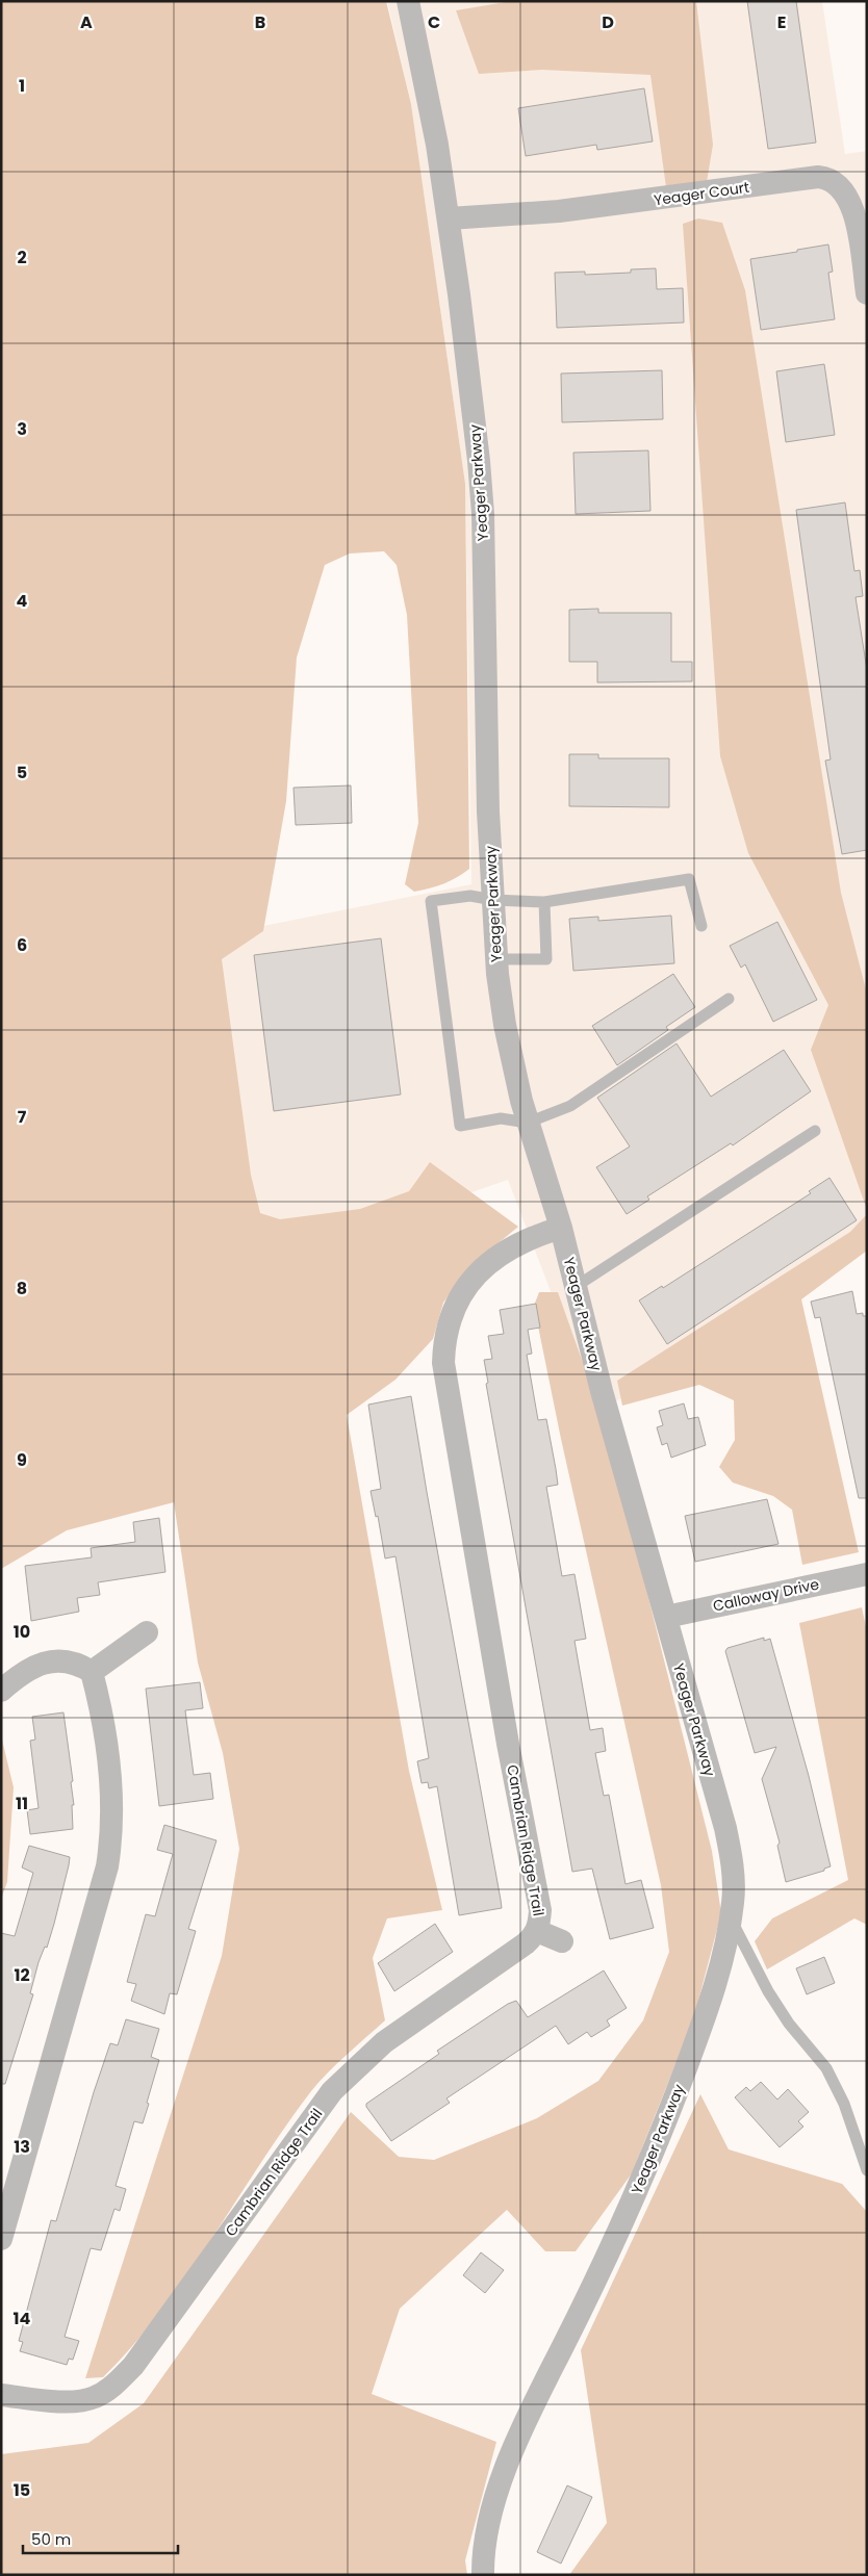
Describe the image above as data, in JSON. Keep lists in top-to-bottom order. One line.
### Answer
{"streets":{"street":["Yeager Court","Yeager Parkway","Calloway Drive","Cambrian Ridge Trail"]},"crossings":[["Yeager Court","Yeager Parkway"],["Yeager Parkway","Calloway Drive"],["Yeager Parkway","Cambrian Ridge Trail"]],"scale_bar":"50 m","grid":{"columns":["A","B","C","D","E"],"rows":["1","2","3","4","5","6","7","8","9","10","11","12","13","14","15"]}}
